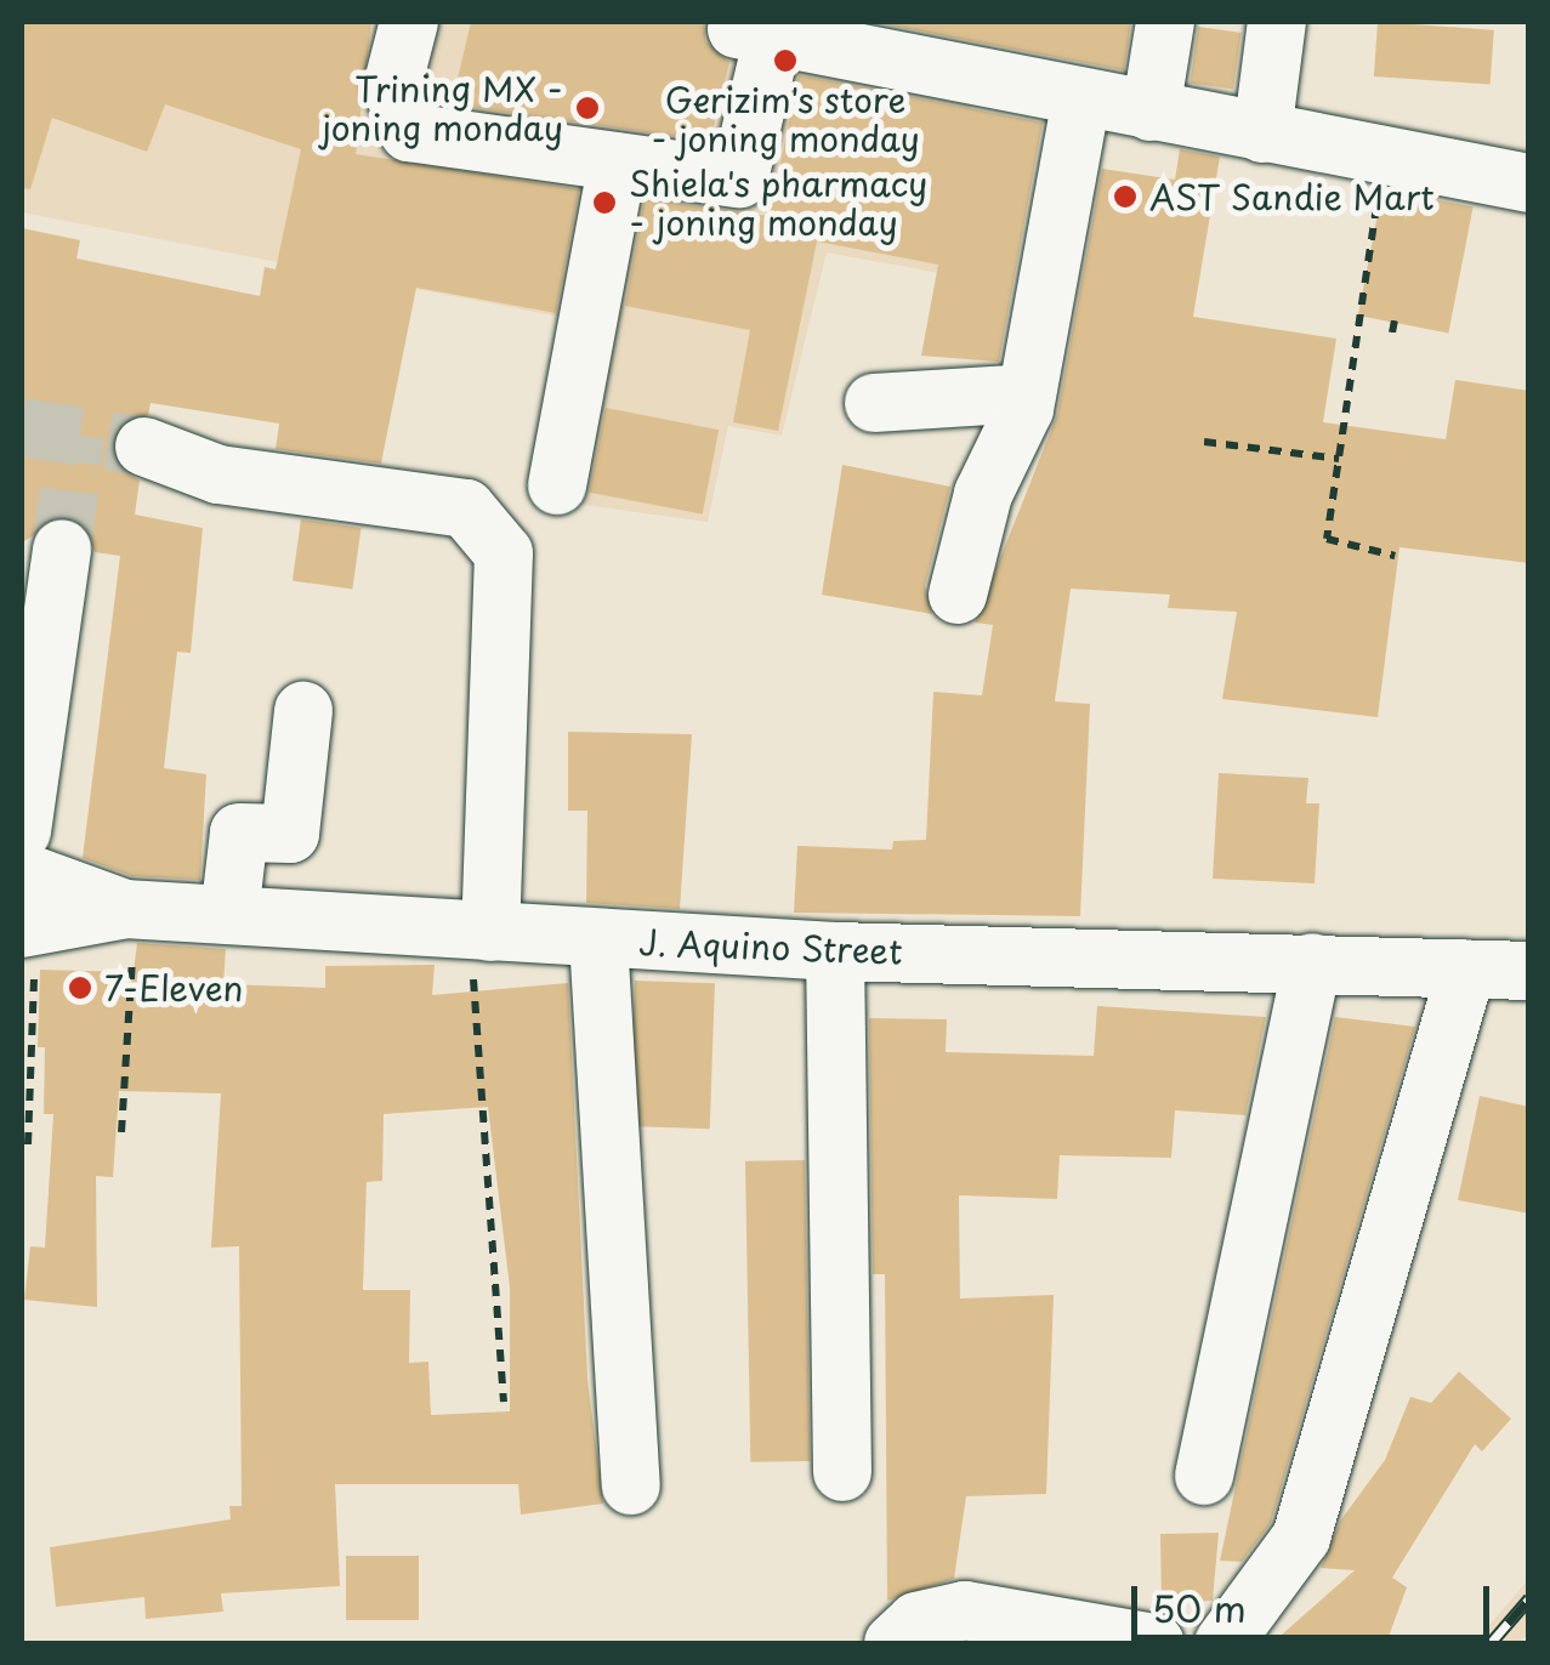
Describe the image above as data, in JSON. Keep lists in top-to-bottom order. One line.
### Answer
{"streets":{"street":["J. Aquino Street"]},"places":["Gerizim's store - joning monday","Trining MX - joning monday","AST Sandie Mart","Shiela's pharmacy - joning monday","7-Eleven"],"scale_bar":"50 m"}
